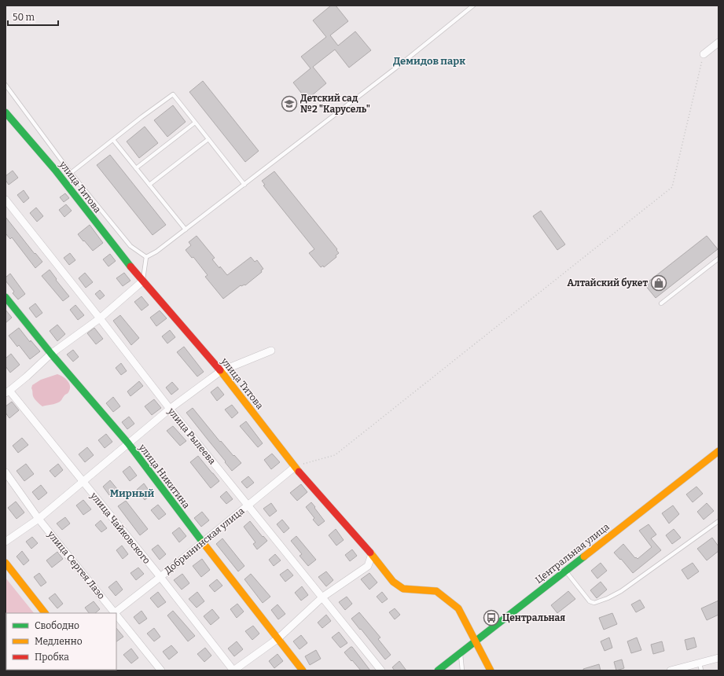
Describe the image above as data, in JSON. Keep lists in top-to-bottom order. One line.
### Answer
{"streets":{"street":["улица Титова","улица Рылеева","улица Никитина","улица Чайковского","Добрынинская улица","Центральная улица","улица Сергея Лазо"]},"crossings":[["улица Титова","Добрынинская улица"],["улица Титова","Центральная улица"],["улица Рылеева","Добрынинская улица"],["улица Никитина","Добрынинская улица"],["улица Чайковского","Добрынинская улица"],["Добрынинская улица","улица Сергея Лазо"]],"districts":["Демидов парк","Мирный"],"places":{"school or university":["Детский сад №2 \"Карусель\""],"shop":["Алтайский букет"],"bus stop":["Центральная"]},"legend":["Свободно","Медленно","Пробка"],"scale_bar":"50 m"}
